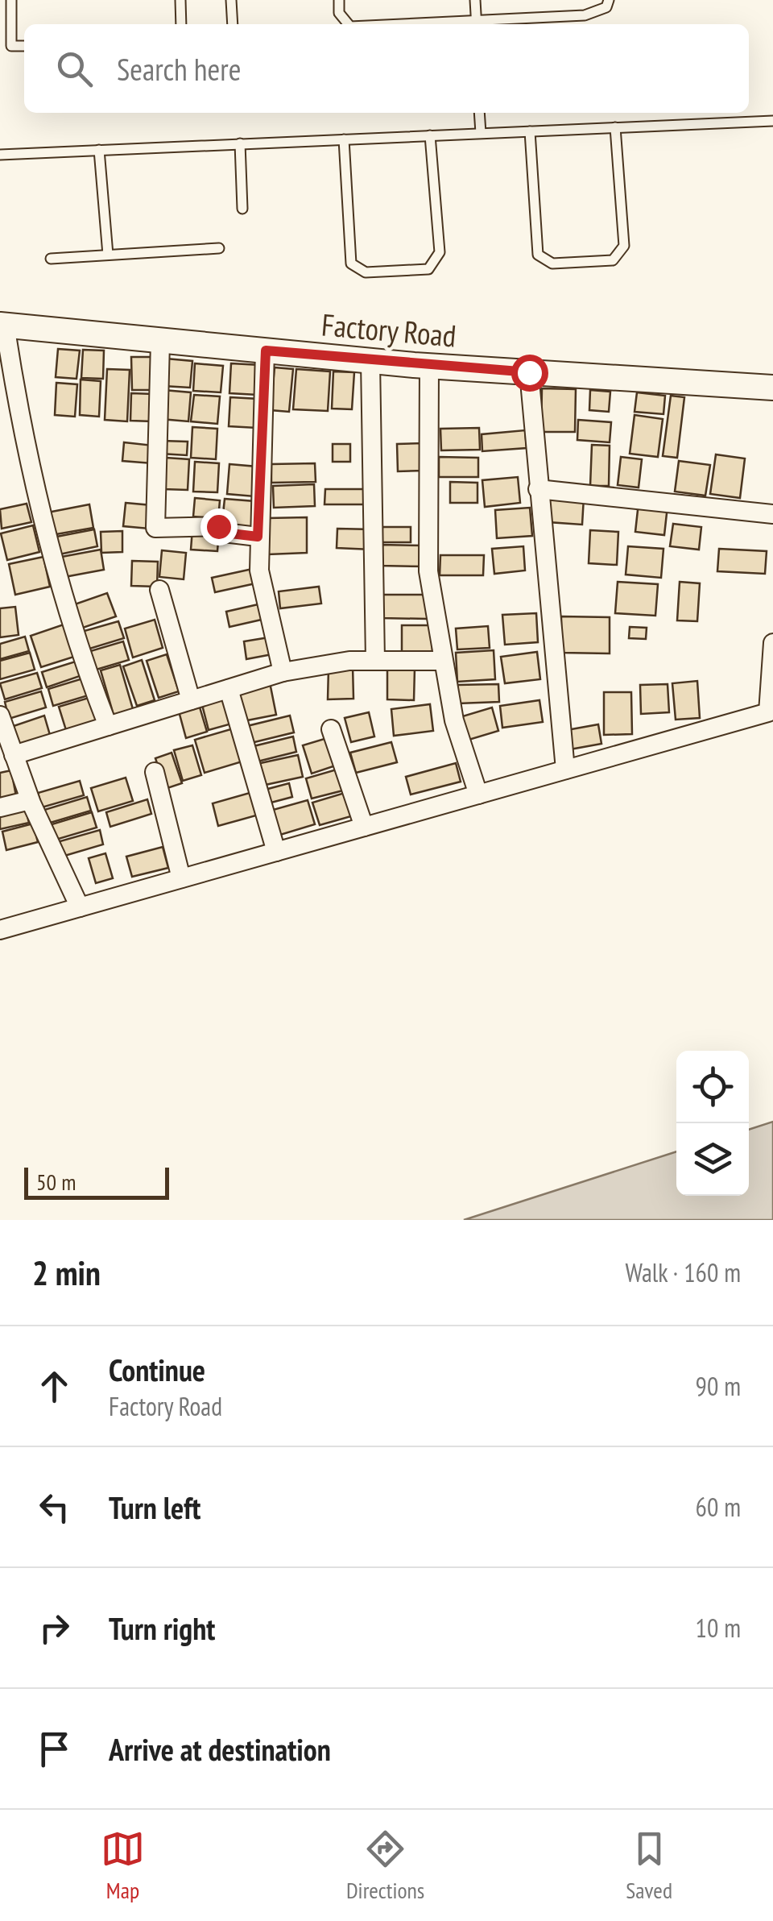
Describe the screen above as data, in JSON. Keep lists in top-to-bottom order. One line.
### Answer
{"streets":{"street":["Factory Road"]},"scale_bar":"50 m","page":{"search":"Search here","scale":"50 m","heading":["2 min","Walk · 160 m"],"list":[["Continue","Factory Road","90 m"],["Turn left","60 m"],["Turn right","10 m"],"Arrive at destination"],"nav":["Map","Directions","Saved"]}}
